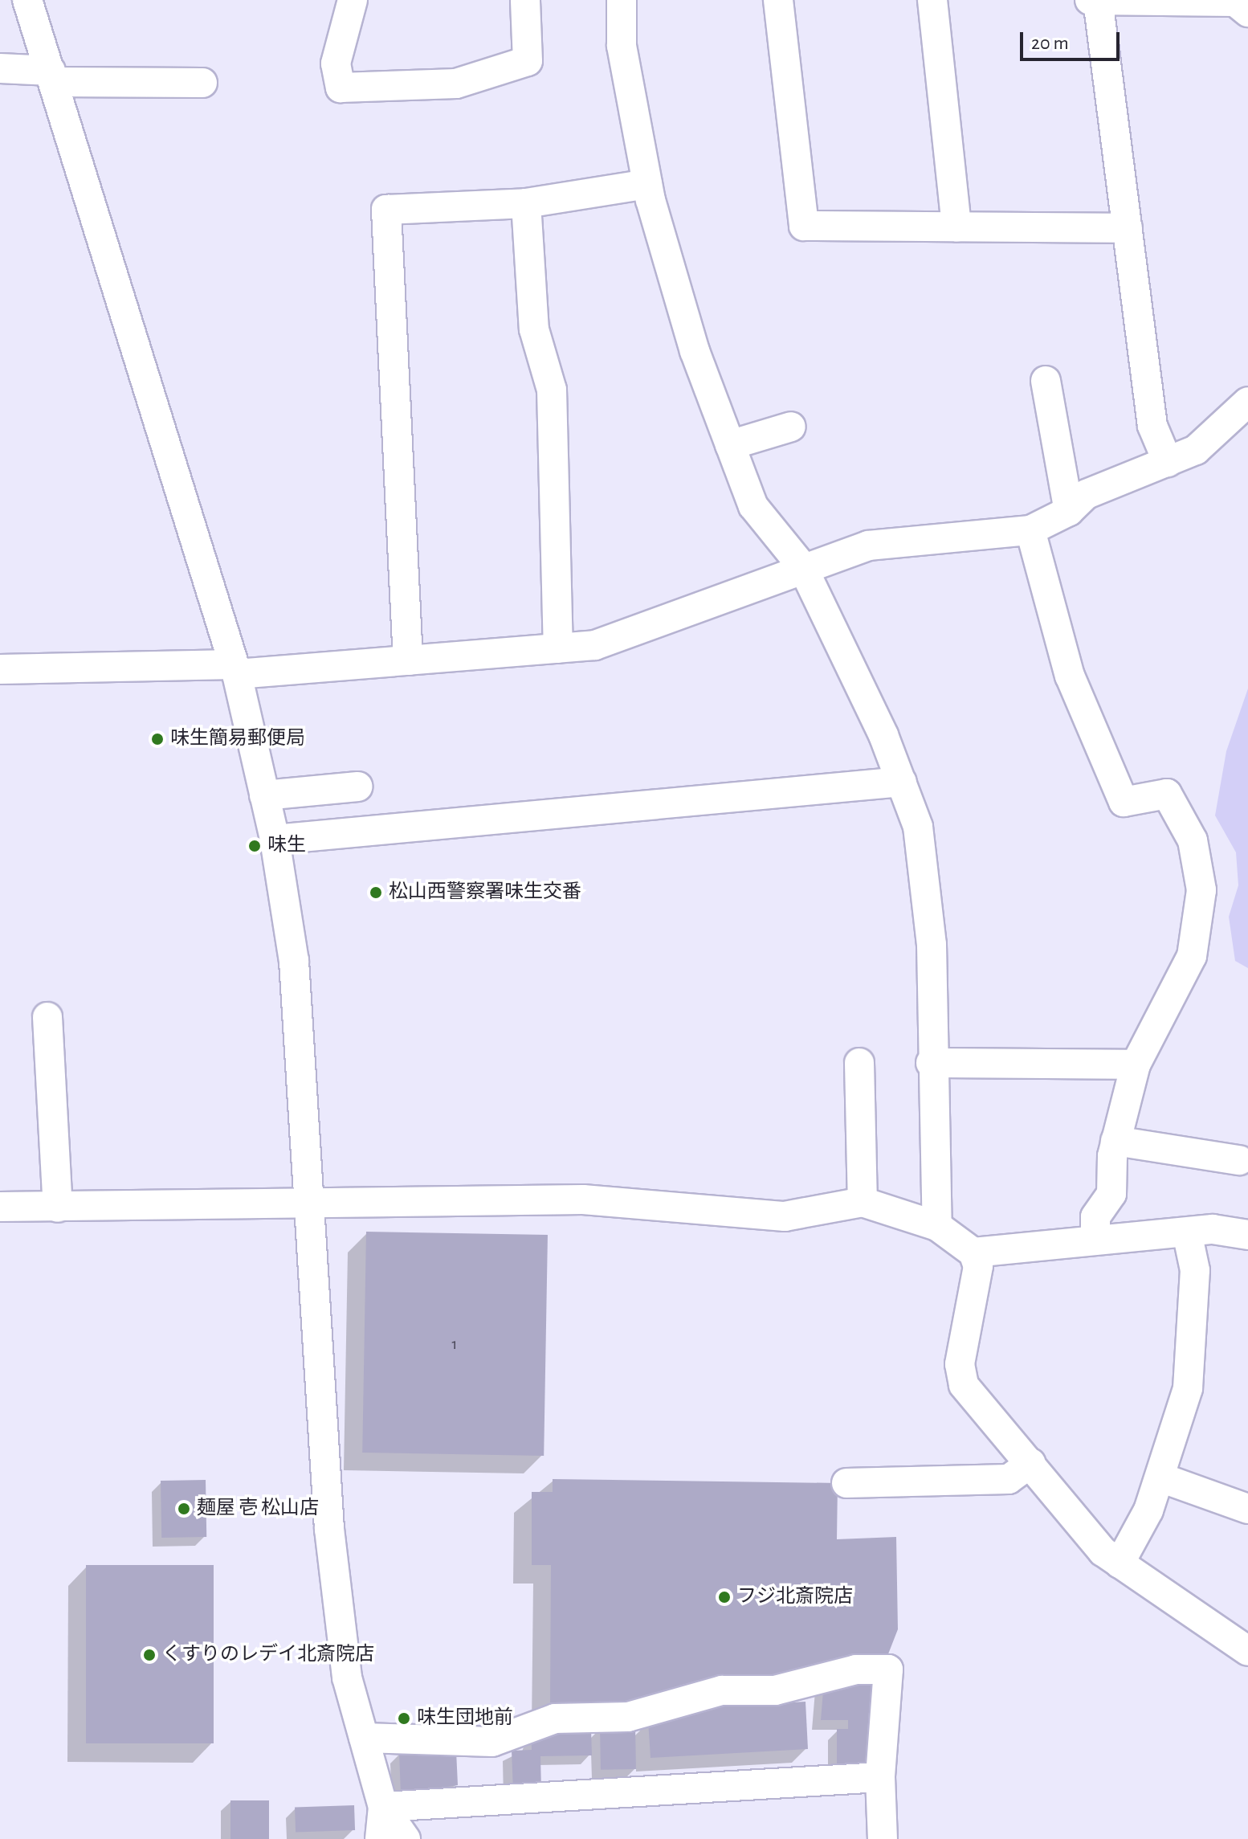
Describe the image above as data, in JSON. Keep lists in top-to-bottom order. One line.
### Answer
{"places":["味生簡易郵便局","味生","松山西警察署味生交番","麺屋 壱 松山店","フジ北斎院店","くすりのレデイ北斎院店","味生団地前"],"house_numbers":["1"],"scale_bar":"20 m"}
